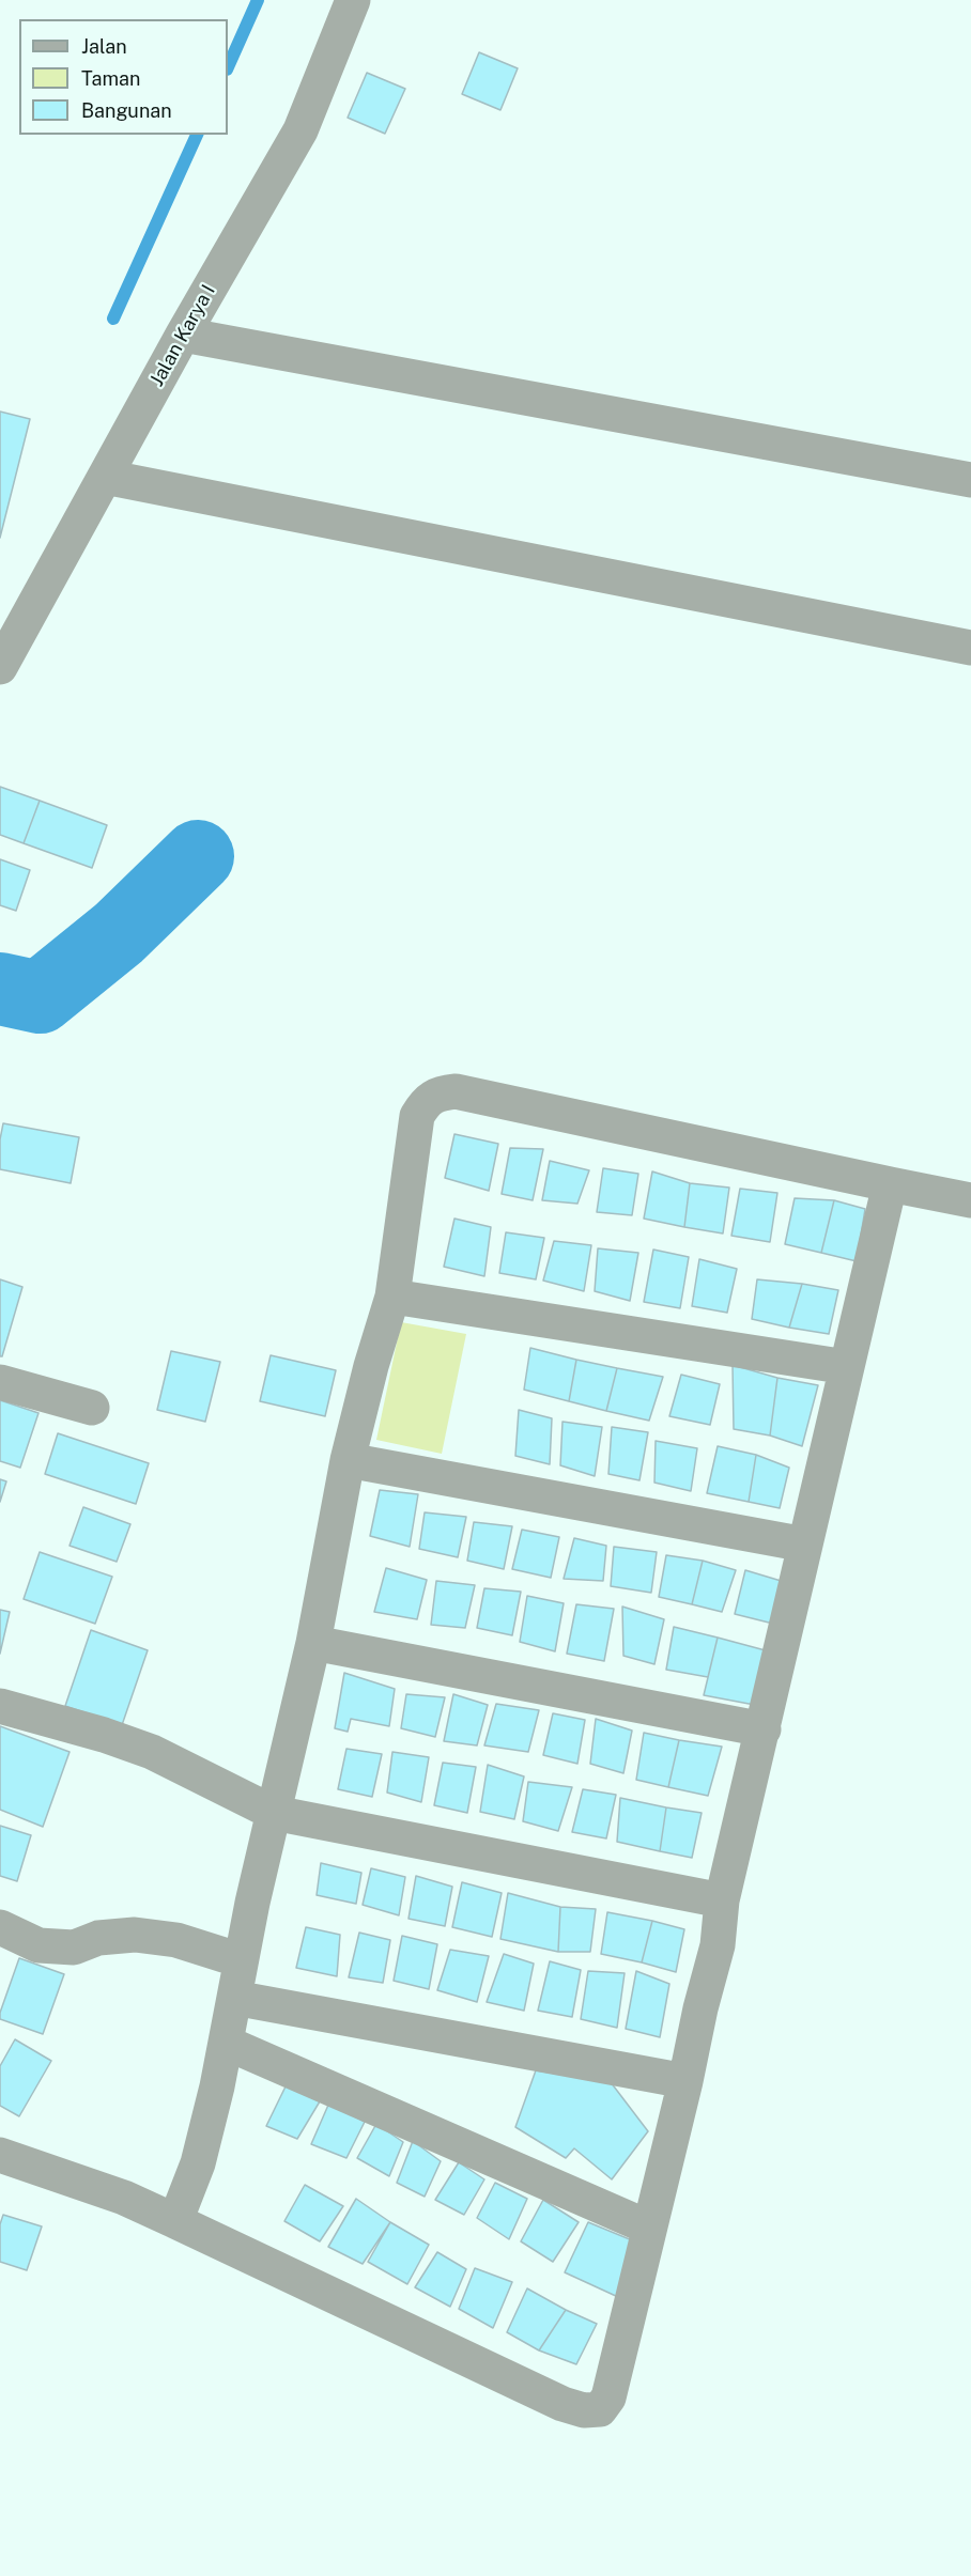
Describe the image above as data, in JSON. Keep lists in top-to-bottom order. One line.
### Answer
{"streets":{"street":["Jalan Karya I"]},"legend":["Jalan","Taman","Bangunan"]}
